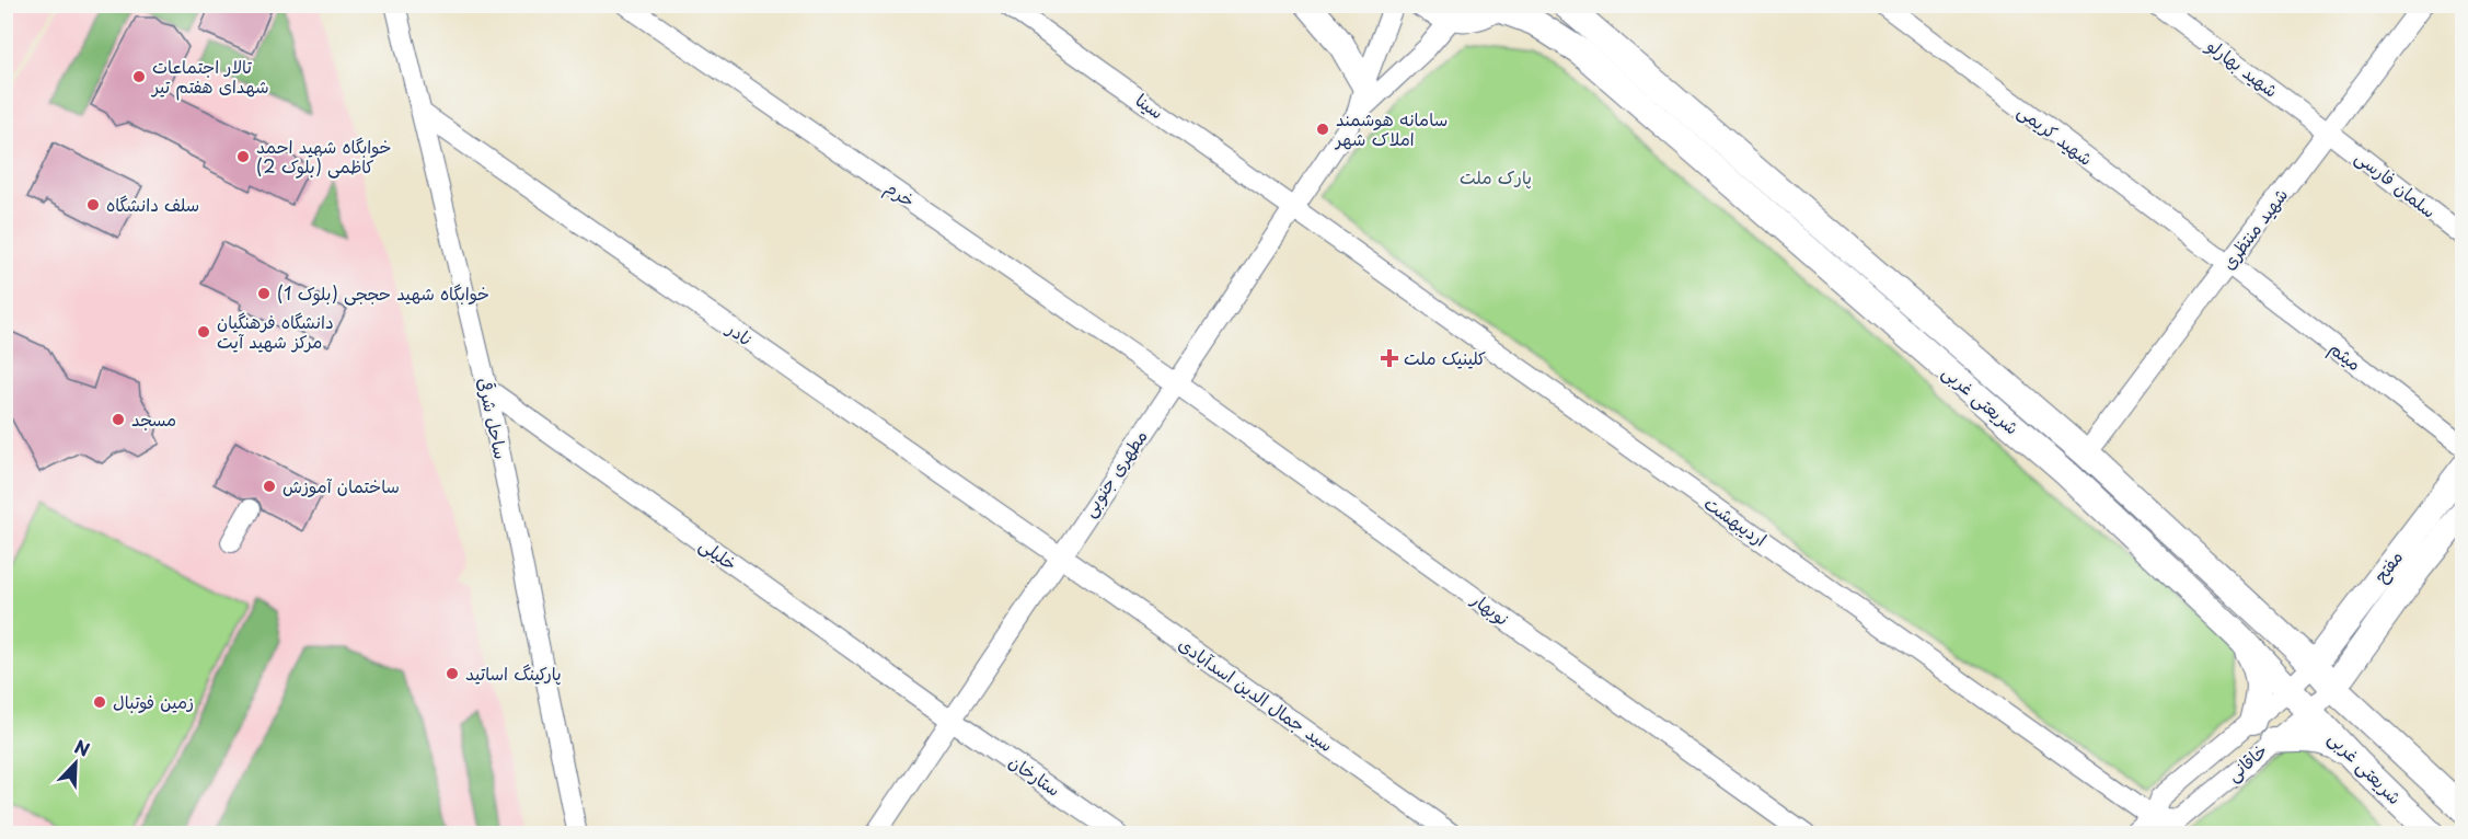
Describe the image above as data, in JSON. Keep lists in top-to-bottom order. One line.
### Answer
{"streets":{"main road":["شریعتی غربی","مفتح"],"street":["شهید بهارلو","سینا","شهید کریمی","سلمان فارسی","خرم","شهید منتظری","نادر","میثم","ساحل شرقی","مطهری جنوبی","اردیبهشت","خلیلی","نوبهار","سید جمال الدین اسدآبادی","خاقانی","ستارخان"]},"crossings":[["شهید بهارلو","سلمان فارسی"],["شهید بهارلو","شهید منتظری"],["سینا","مطهری جنوبی"],["سینا","اردیبهشت"],["شهید کریمی","شهید منتظری"],["شهید کریمی","میثم"],["سلمان فارسی","شهید منتظری"],["خرم","مطهری جنوبی"],["خرم","نوبهار"],["شهید منتظری","میثم"],["شهید منتظری","شریعتی غربی"],["نادر","ساحل شرقی"],["نادر","مطهری جنوبی"],["نادر","سید جمال الدین اسدآبادی"],["شریعتی غربی","مفتح"],["شریعتی غربی","خاقانی"],["ساحل شرقی","خلیلی"],["مطهری جنوبی","اردیبهشت"],["مطهری جنوبی","خلیلی"],["مطهری جنوبی","نوبهار"],["مطهری جنوبی","سید جمال الدین اسدآبادی"],["مطهری جنوبی","ستارخان"],["اردیبهشت","خاقانی"],["خلیلی","ستارخان"],["مفتح","خاقانی"]],"parks":["پارک ملت"],"places":{"other":["تالار اجتماعات شهدای هفتم تیر","سامانه هوشمند املاک شهر","خوابگاه شهید احمد کاظمی (بلوک 2)","سلف دانشگاه","خوابگاه شهید حججی (بلوک 1)","دانشگاه فرهنگیان مرکز شهید آیت","مسجد","ساختمان آموزش","پارکینگ اساتید","زمین فوتبال"],"health":["کلینیک ملت"]},"north":"top right"}
